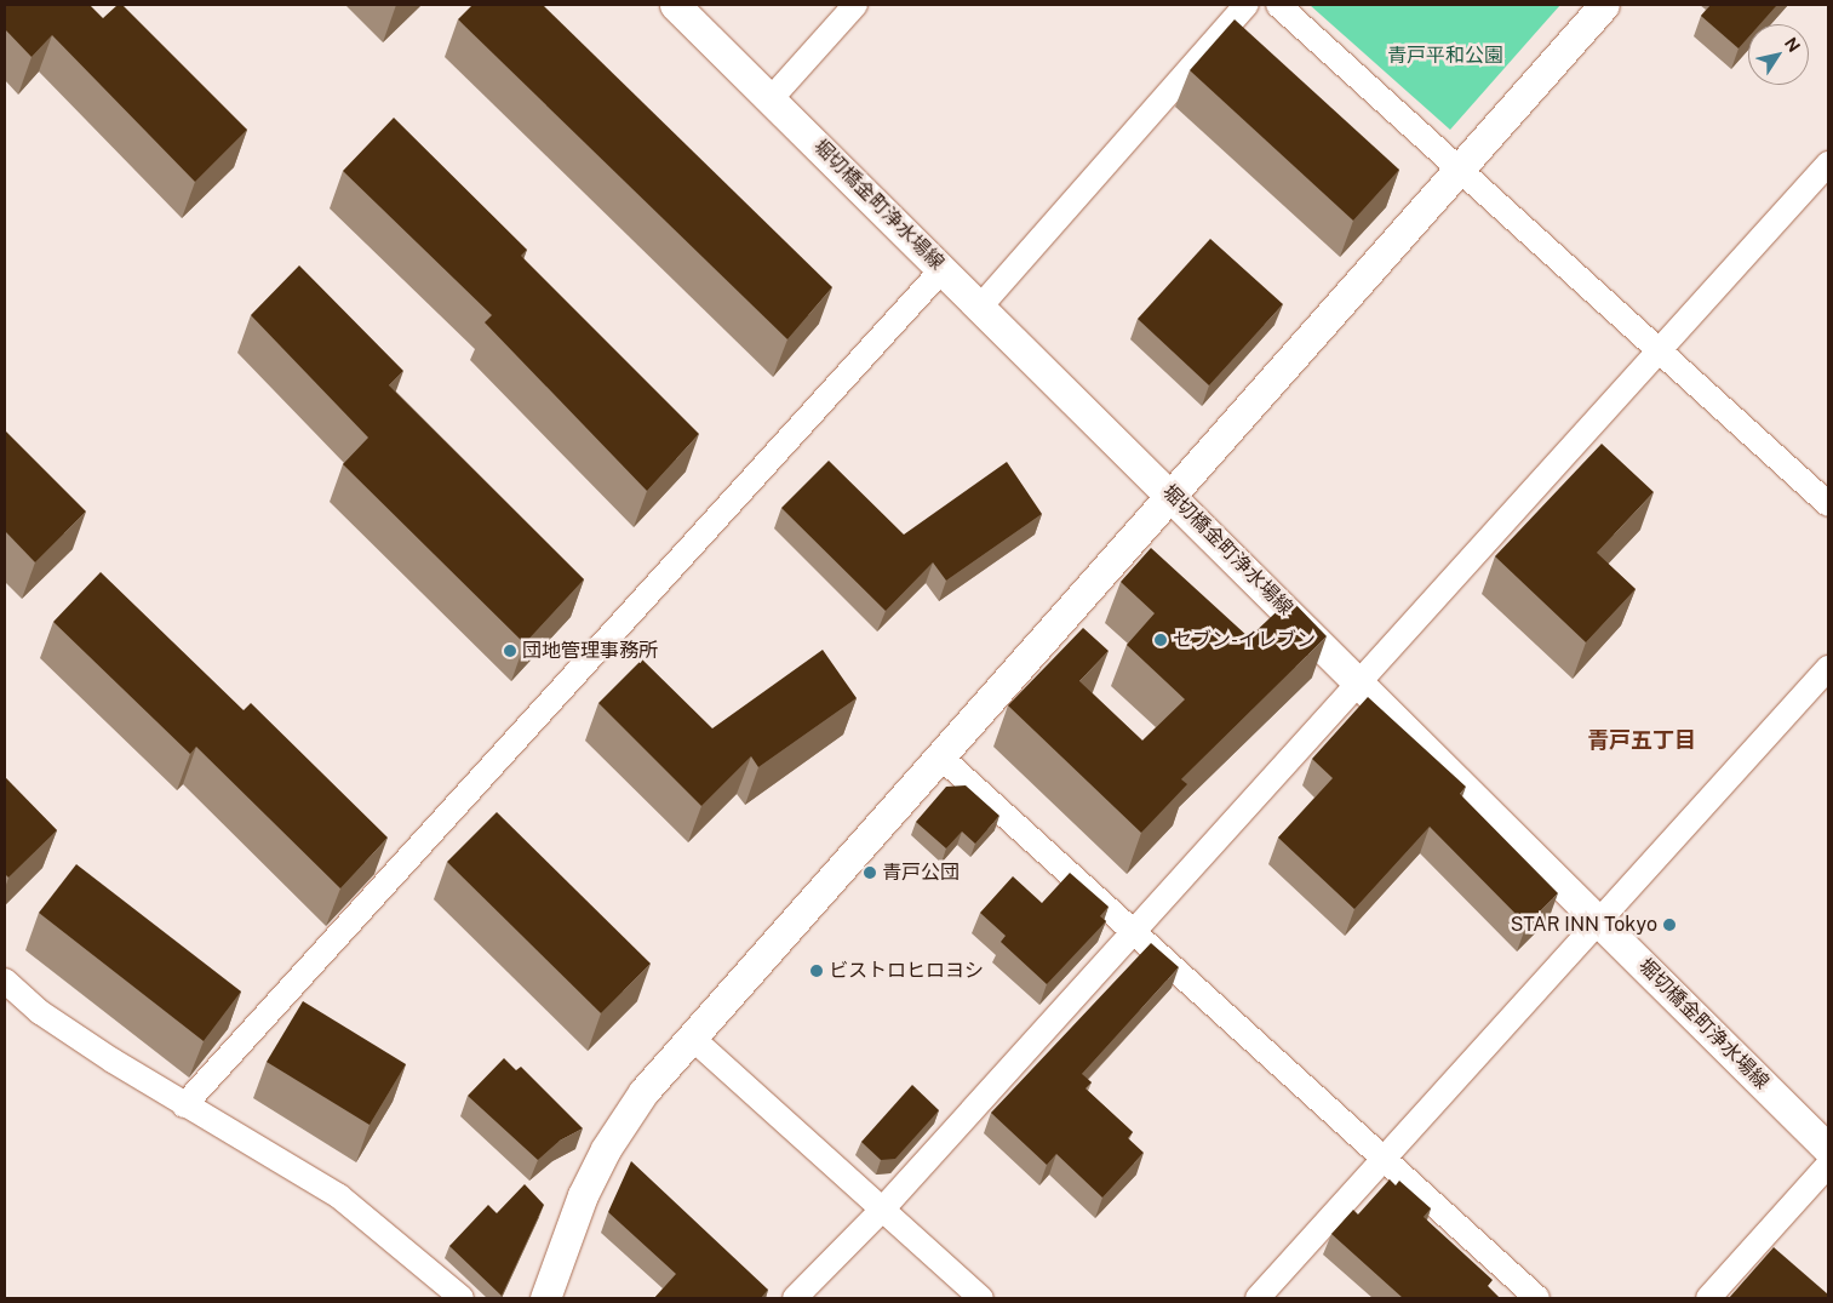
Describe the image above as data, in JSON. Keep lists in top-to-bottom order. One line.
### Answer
{"streets":{"street":["堀切橋金町浄水場線"]},"districts":["青戸五丁目"],"parks":["青戸平和公園"],"places":["セブン-イレブン","団地管理事務所","青戸公団","STAR INN Tokyo","ビストロヒロヨシ"],"north":"top right"}
